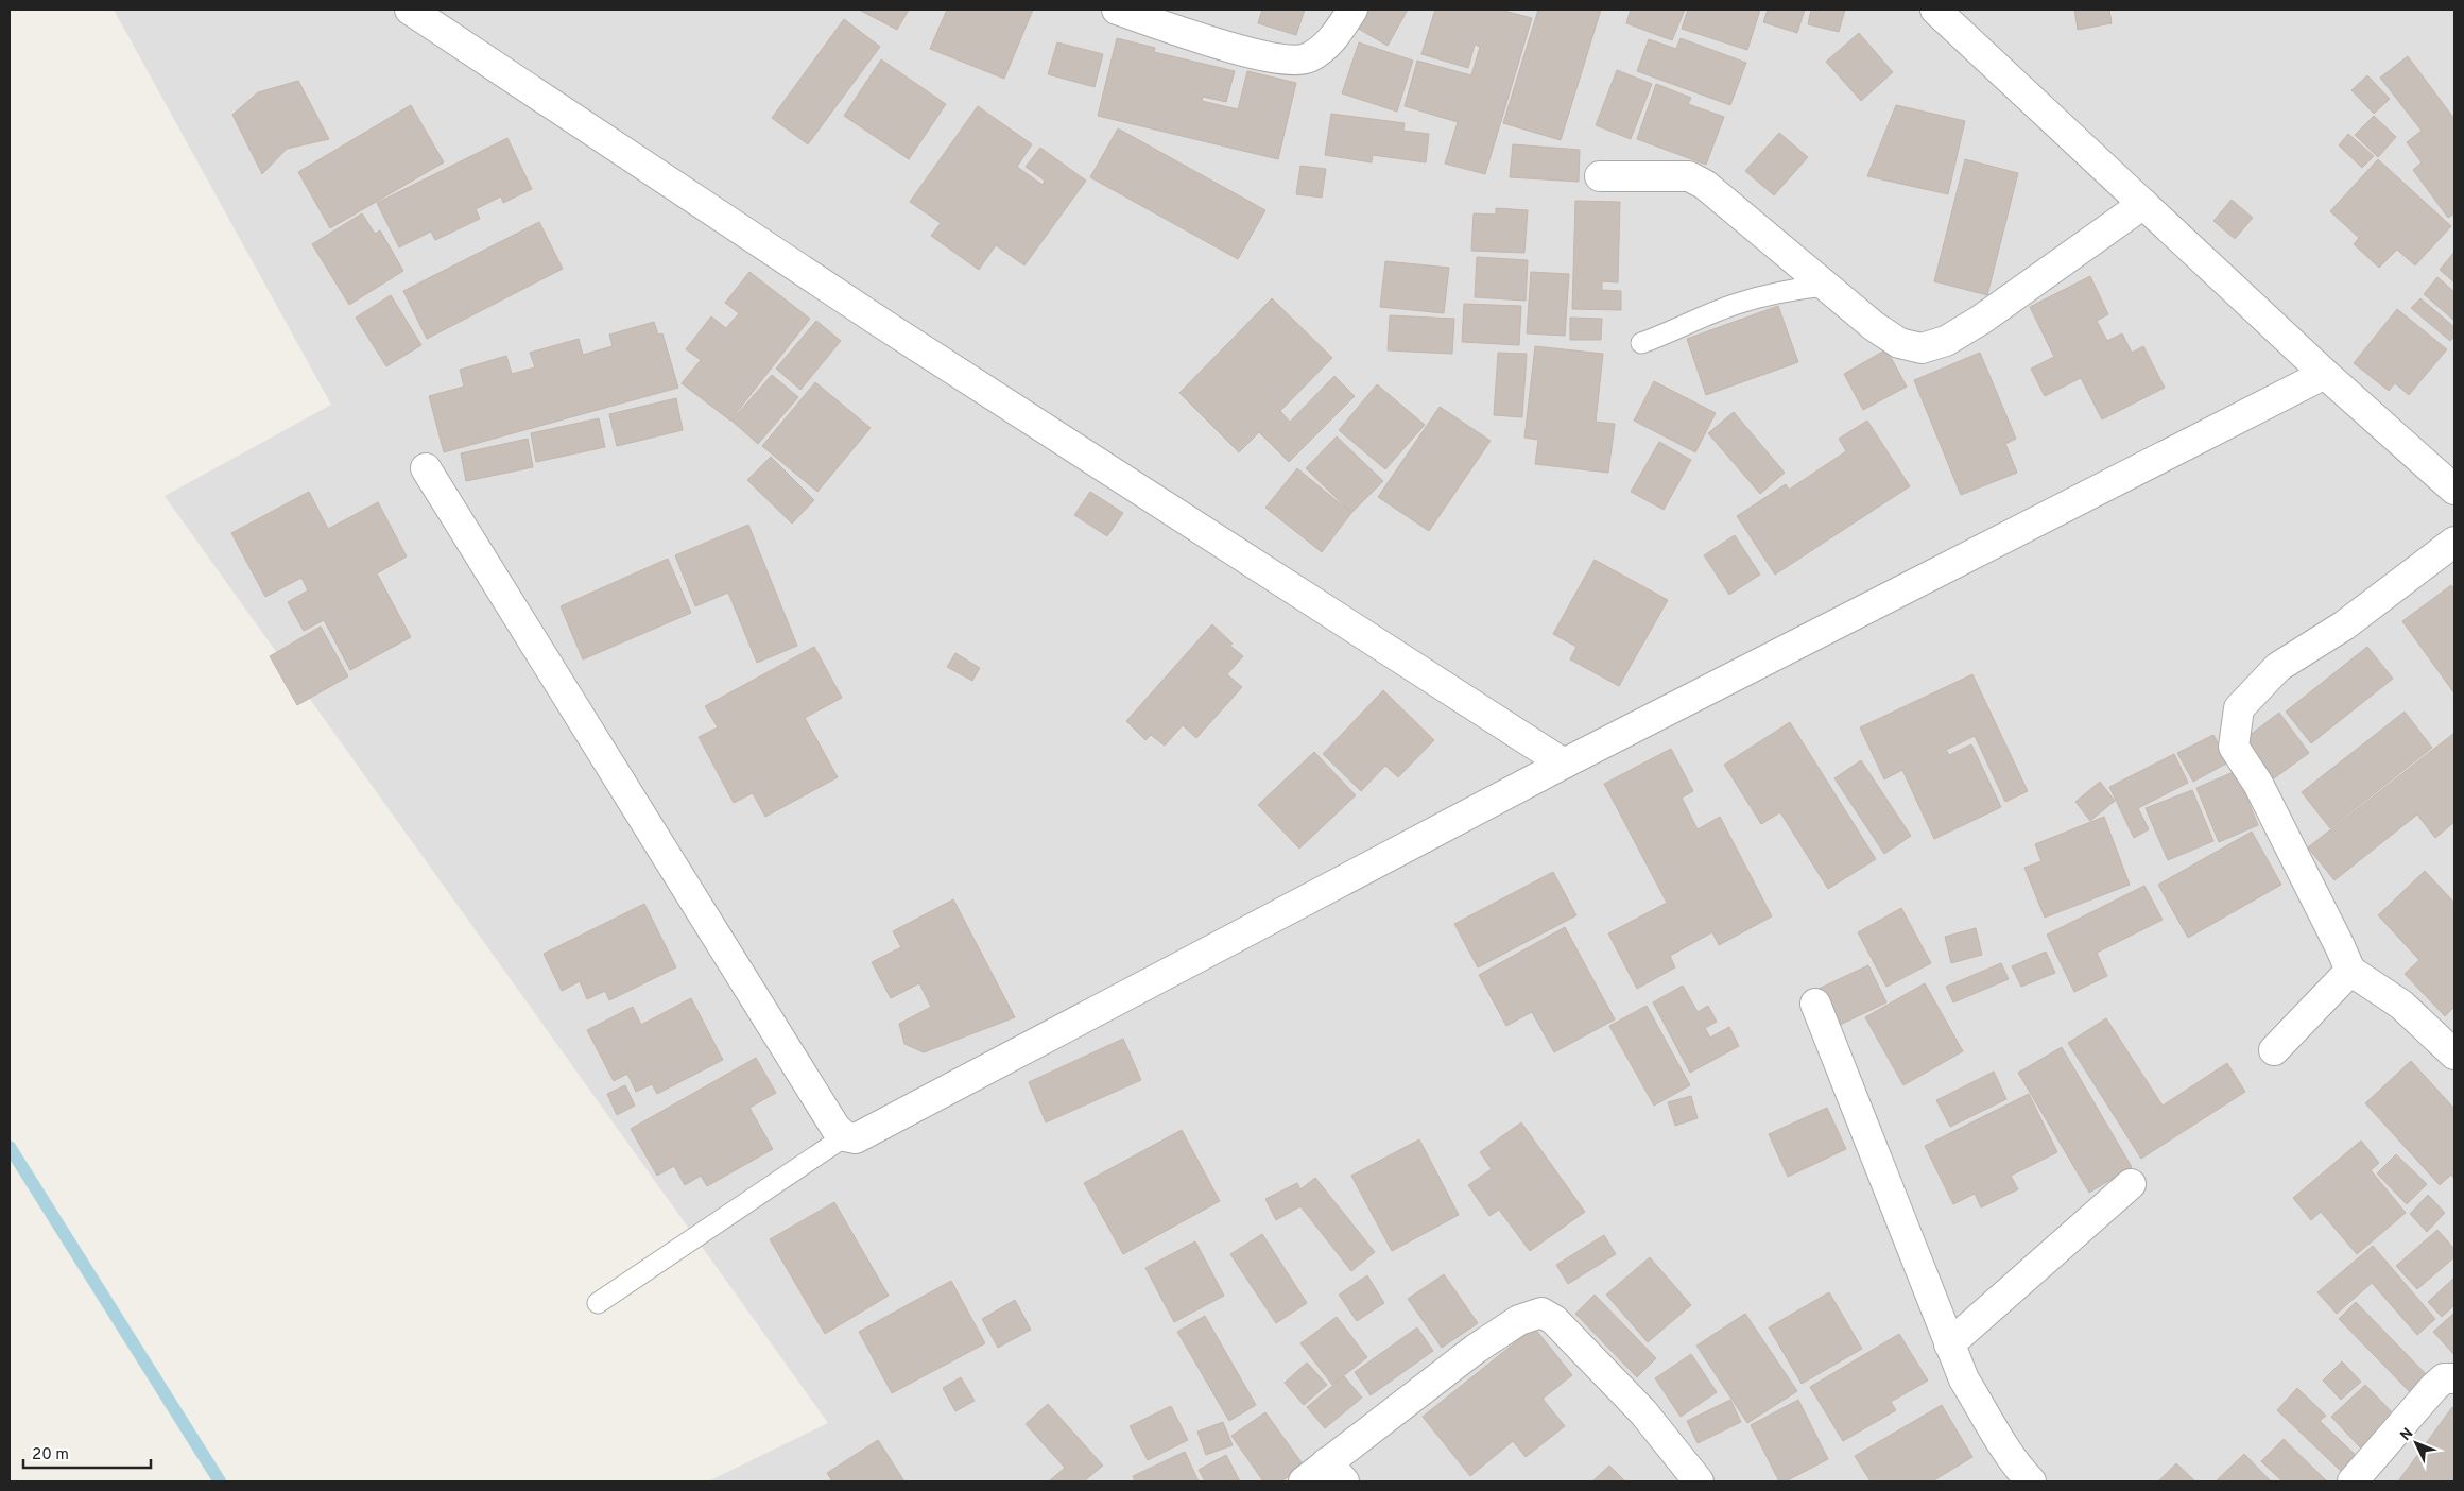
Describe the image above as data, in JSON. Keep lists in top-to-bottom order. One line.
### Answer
{"scale_bar":"20 m","north":"top left"}
